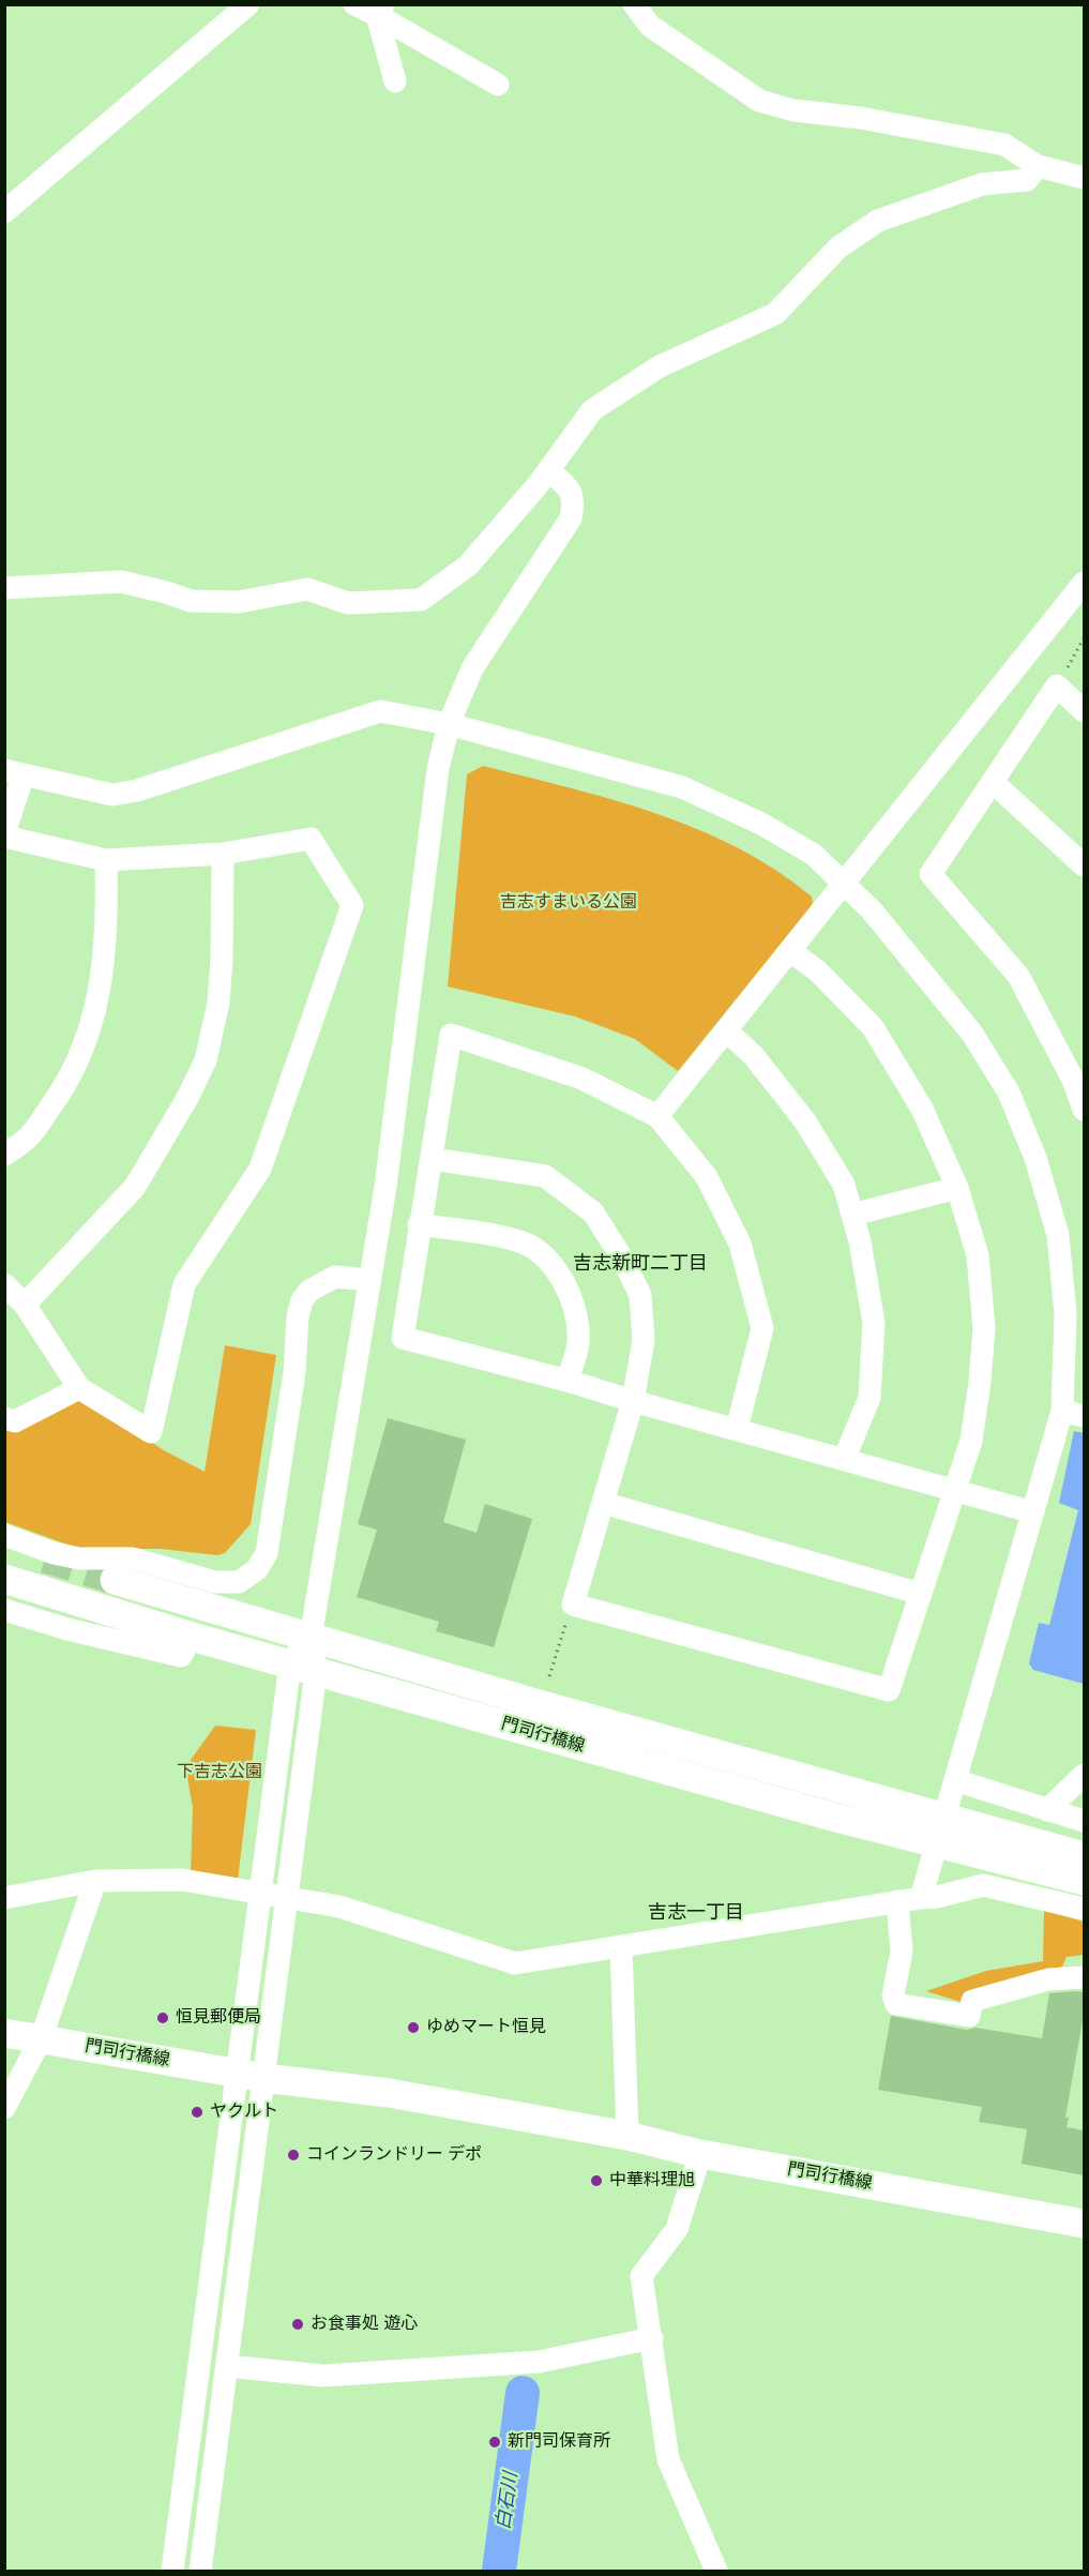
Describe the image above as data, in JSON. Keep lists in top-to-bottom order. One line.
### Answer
{"streets":{"main road":["門司行橋線"]},"districts":["吉志新町二丁目","吉志一丁目"],"water":["白石川"],"parks":["吉志すまいる公園","下吉志公園"],"places":["恒見郵便局","ゆめマート恒見","ヤクルト","コインランドリー デポ","中華料理旭","お食事処 遊心","新門司保育所"]}
